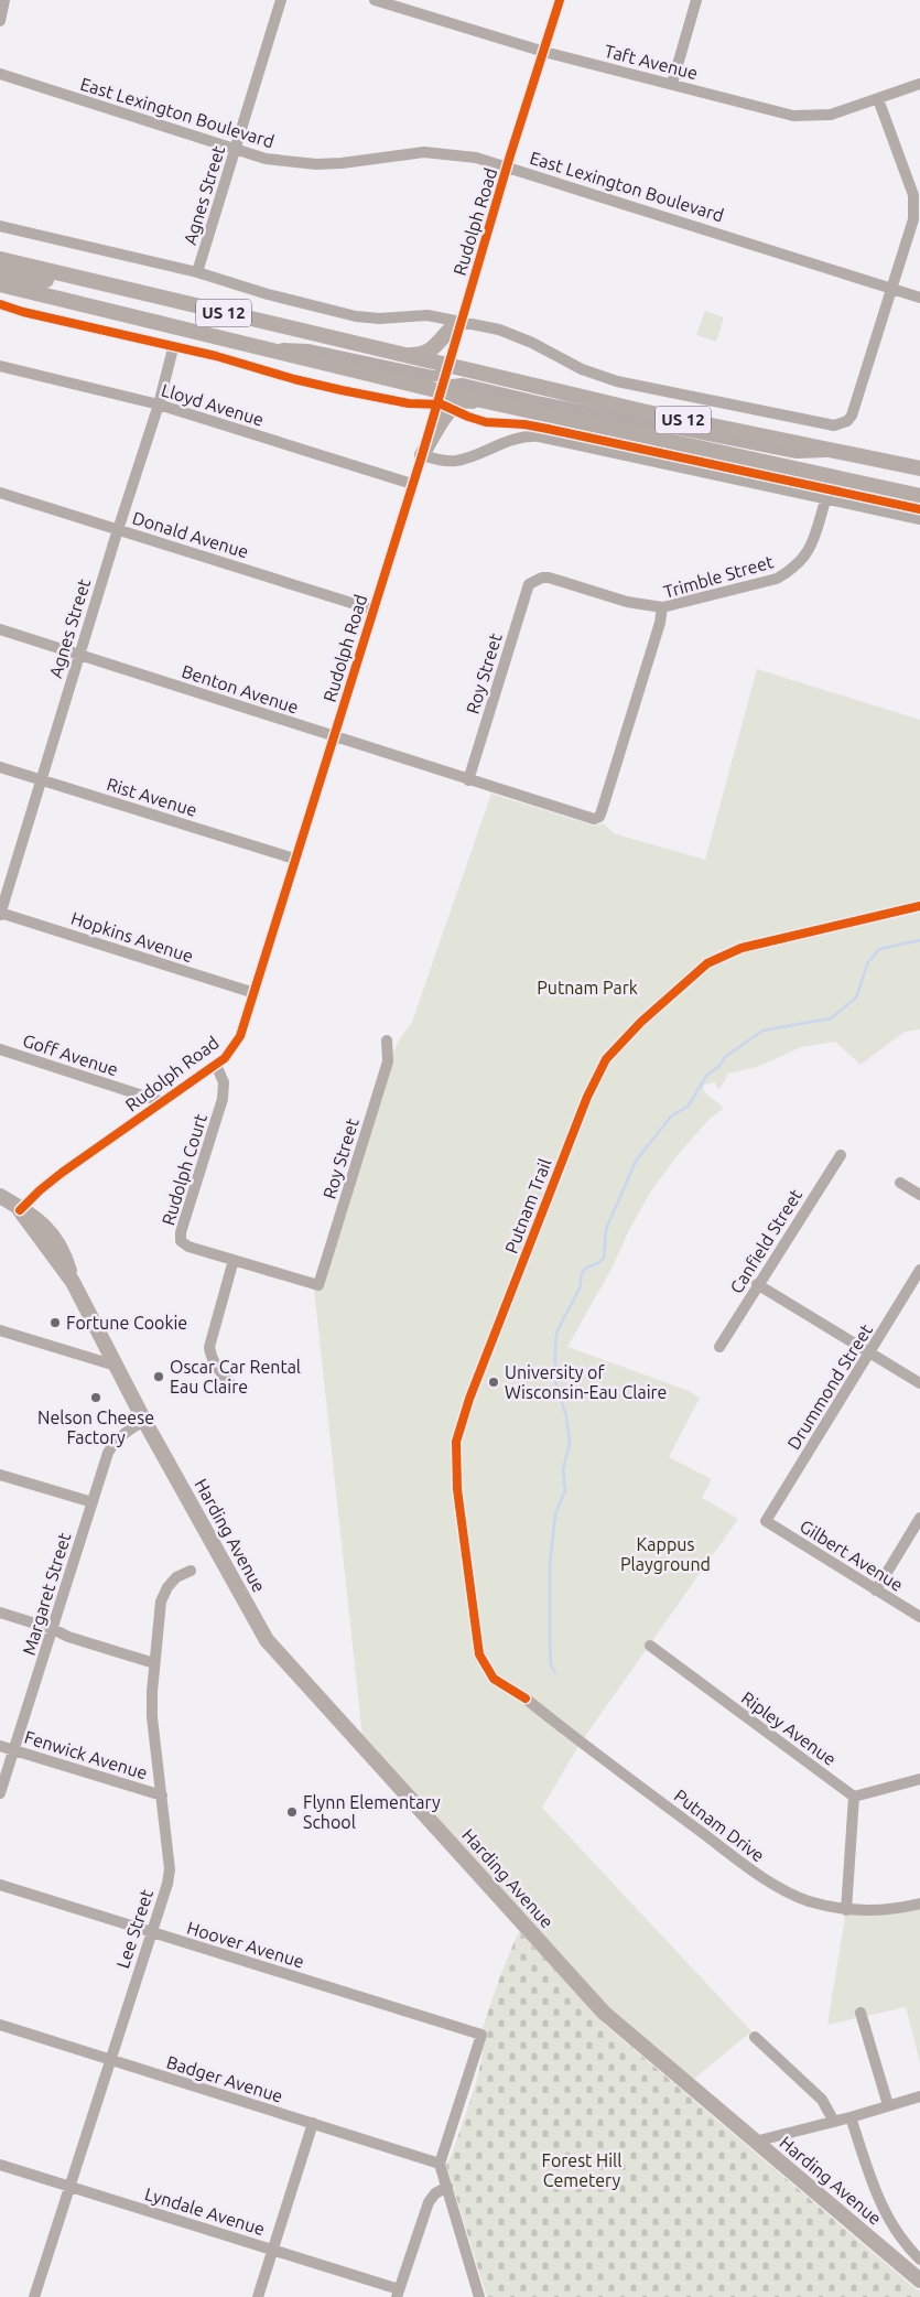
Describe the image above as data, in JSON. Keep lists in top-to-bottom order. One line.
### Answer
{"streets":{"main road":["US 12","Harding Avenue"],"street":["Taft Avenue","East Lexington Boulevard","Agnes Street","Rudolph Road","Lloyd Avenue","Donald Avenue","Trimble Street","Roy Street","Benton Avenue","Rist Avenue","Hopkins Avenue","Goff Avenue","Rudolph Court","Canfield Street","Drummond Street","Gilbert Avenue","Margaret Street","Ripley Avenue","Fenwick Avenue","Putnam Drive","Lee Street","Hoover Avenue","Badger Avenue","Lyndale Avenue"],"cycle path":["Putnam Trail"]},"crossings":[["Taft Avenue","Rudolph Road"],["East Lexington Boulevard","Agnes Street"],["East Lexington Boulevard","Rudolph Road"],["Agnes Street","Lloyd Avenue"],["Agnes Street","Donald Avenue"],["Agnes Street","Benton Avenue"],["Agnes Street","Rist Avenue"],["Agnes Street","Hopkins Avenue"],["Rudolph Road","US 12"],["Rudolph Road","Lloyd Avenue"],["Rudolph Road","Donald Avenue"],["Rudolph Road","Benton Avenue"],["Rudolph Road","Rist Avenue"],["Rudolph Road","Hopkins Avenue"],["Rudolph Road","Goff Avenue"],["Rudolph Road","Rudolph Court"],["Rudolph Road","Harding Avenue"],["Trimble Street","Roy Street"],["Trimble Street","Benton Avenue"],["Roy Street","Benton Avenue"],["Roy Street","Rudolph Court"],["Drummond Street","Gilbert Avenue"],["Harding Avenue","Margaret Street"],["Margaret Street","Fenwick Avenue"],["Fenwick Avenue","Lee Street"],["Lee Street","Hoover Avenue"],["Lee Street","Badger Avenue"],["Lee Street","Lyndale Avenue"],["Hoover Avenue","Badger Avenue"]],"parks":["Putnam Park","Kappus Playground","Forest Hill Cemetery"],"places":["Fortune Cookie","Oscar Car Rental Eau Claire","University of Wisconsin-Eau Claire","Nelson Cheese Factory","Flynn Elementary School"]}
